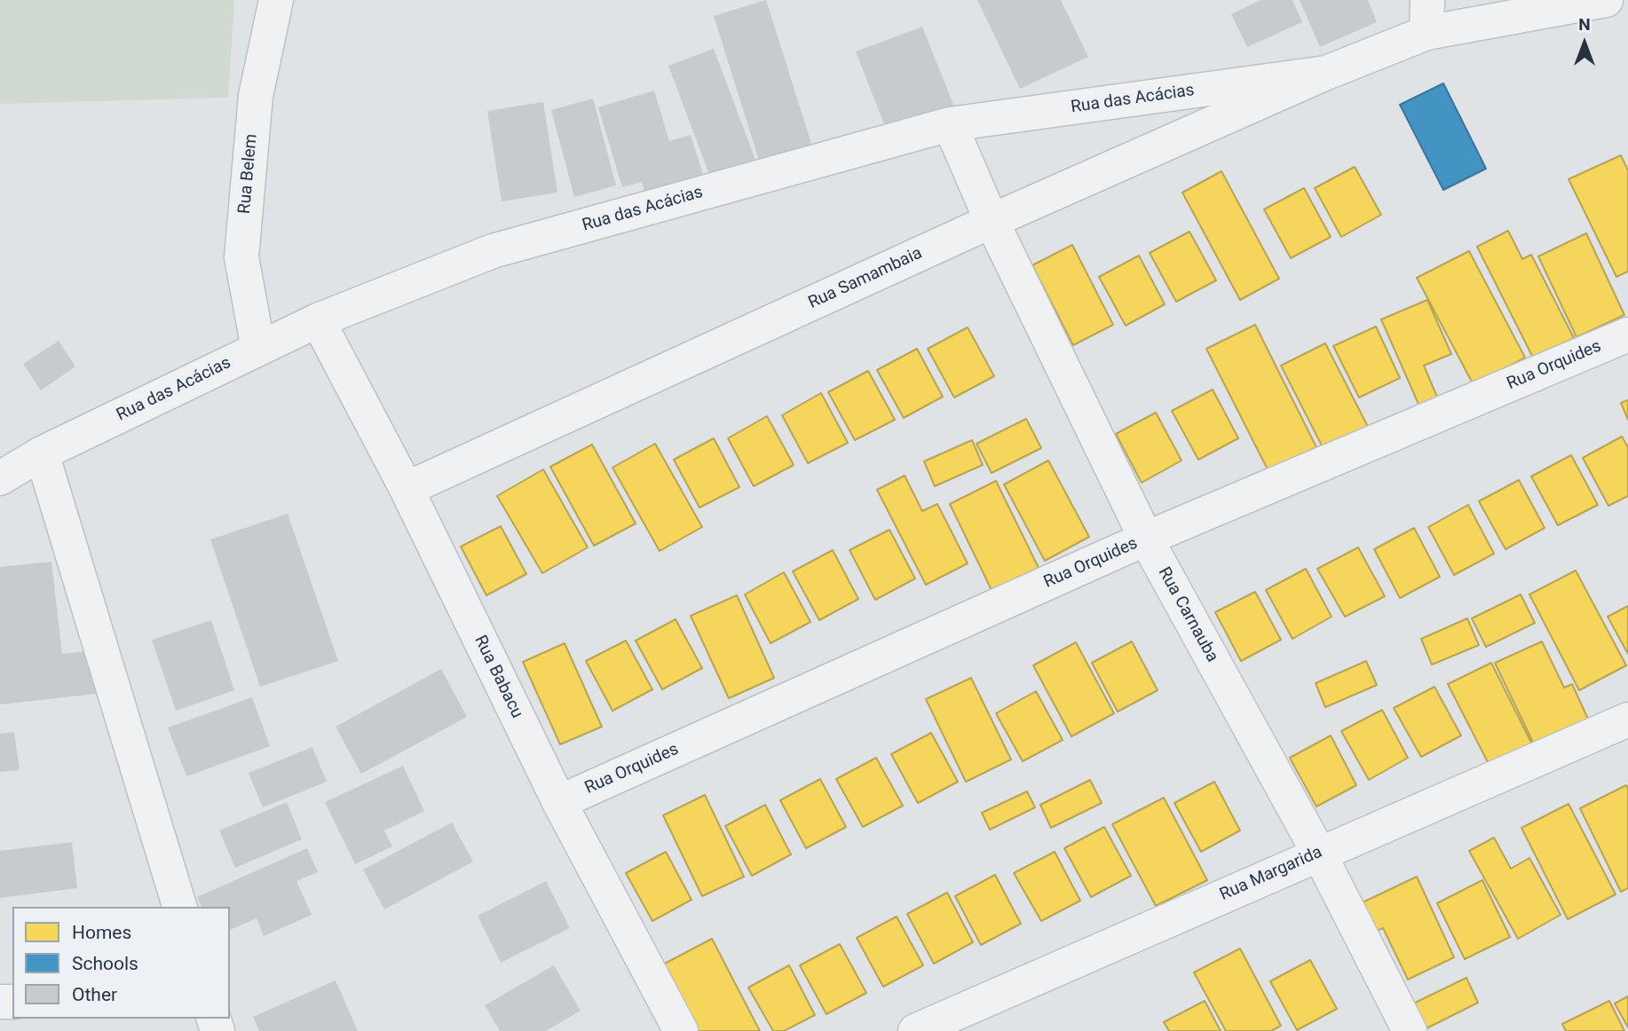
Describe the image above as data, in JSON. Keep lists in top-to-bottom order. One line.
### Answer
{"streets":{"street":["Rua das Acácias","Rua Belem","Rua Samambaia","Rua Orquides","Rua Carnauba","Rua Babacu","Rua Margarida"]},"crossings":[["Rua das Acácias","Rua Belem"],["Rua das Acácias","Rua Samambaia"],["Rua das Acácias","Rua Carnauba"],["Rua das Acácias","Rua Babacu"],["Rua Samambaia","Rua Carnauba"],["Rua Samambaia","Rua Babacu"],["Rua Orquides","Rua Carnauba"],["Rua Orquides","Rua Babacu"],["Rua Carnauba","Rua Margarida"]],"legend":["Homes","Schools","Other"],"north":"top"}
